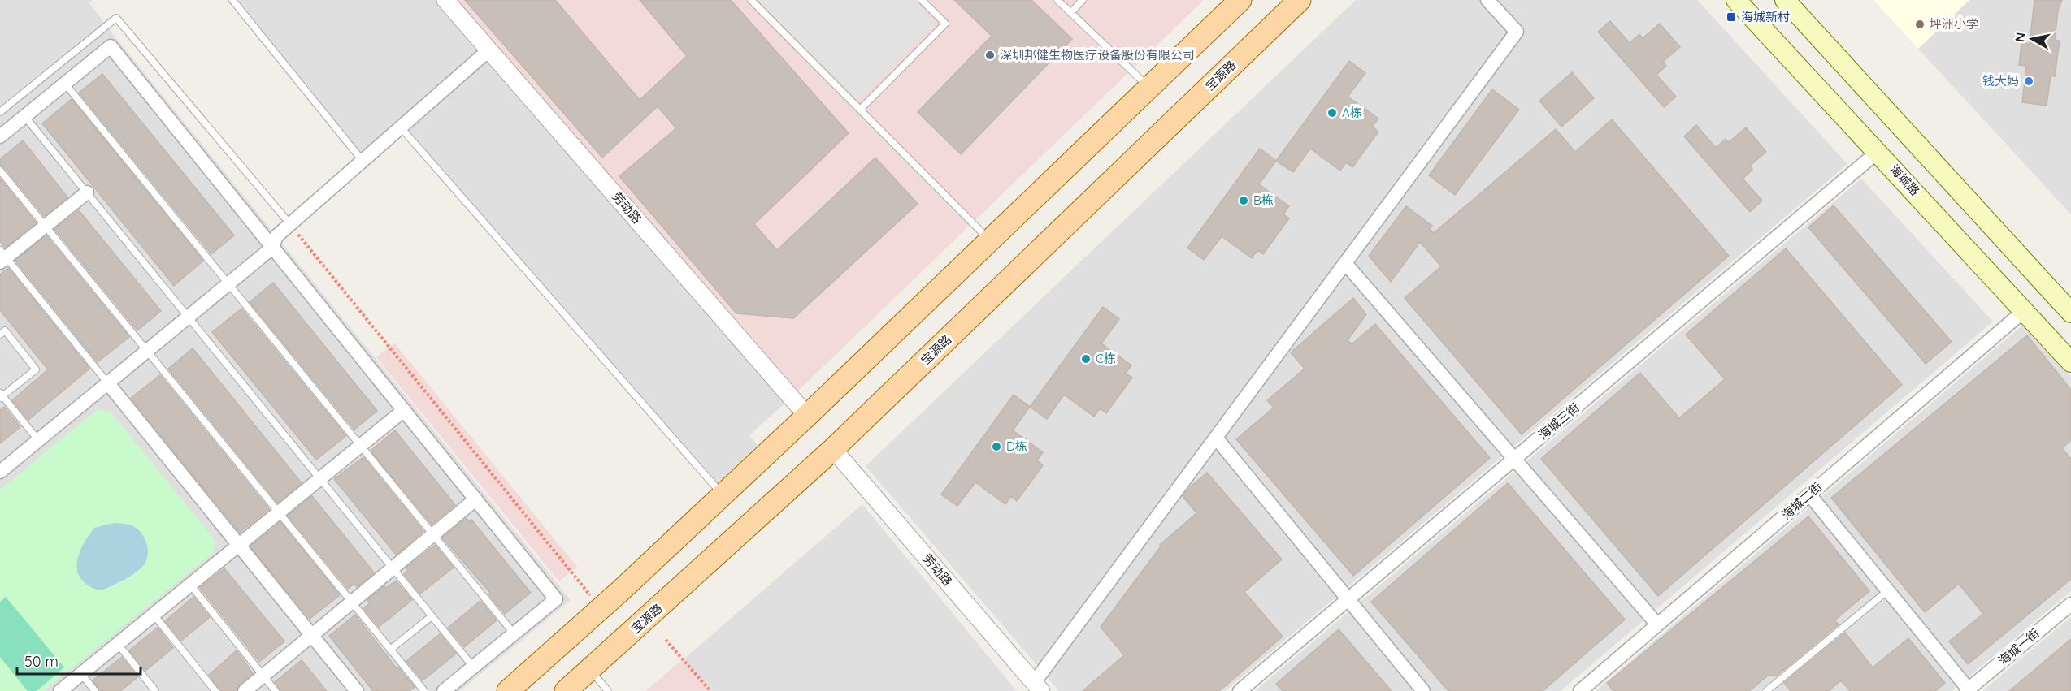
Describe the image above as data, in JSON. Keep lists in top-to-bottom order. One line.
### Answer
{"streets":{"main road":["宝源路","海城路"],"street":["劳动路","海城三街","海城二街","海城一街"]},"crossings":[["宝源路","劳动路"],["海城路","海城三街"],["海城路","海城二街"]],"places":{"transit":["海城新村"],"other":["坪洲小学","深圳邦健生物医疗设备股份有限公司","钱大妈","A栋","B栋","C栋","D栋"]},"scale_bar":"50 m","north":"left"}
